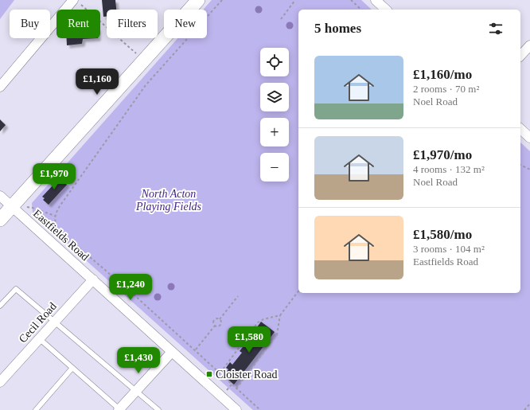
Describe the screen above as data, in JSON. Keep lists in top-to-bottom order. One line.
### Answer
{"streets":{"street":["Eastfields Road","Cecil Road"]},"crossings":[["Eastfields Road","Cecil Road"]],"parks":["North Acton Playing Fields"],"places":{"transit":["Cloister Road"]},"page":{"chip":["Buy","Rent","Filters","New"],"heading":"5 homes","map_buttons":["+","−"],"list":[{"name":"£1,160/mo","note":"2 rooms · 70 m² · Noel Road"},{"name":"£1,970/mo","note":"4 rooms · 132 m² · Noel Road"},{"name":"£1,580/mo","note":"3 rooms · 104 m² · Eastfields Road"}],"price":["£1,160","£1,970","£1,240","£1,580","£1,430"]}}
